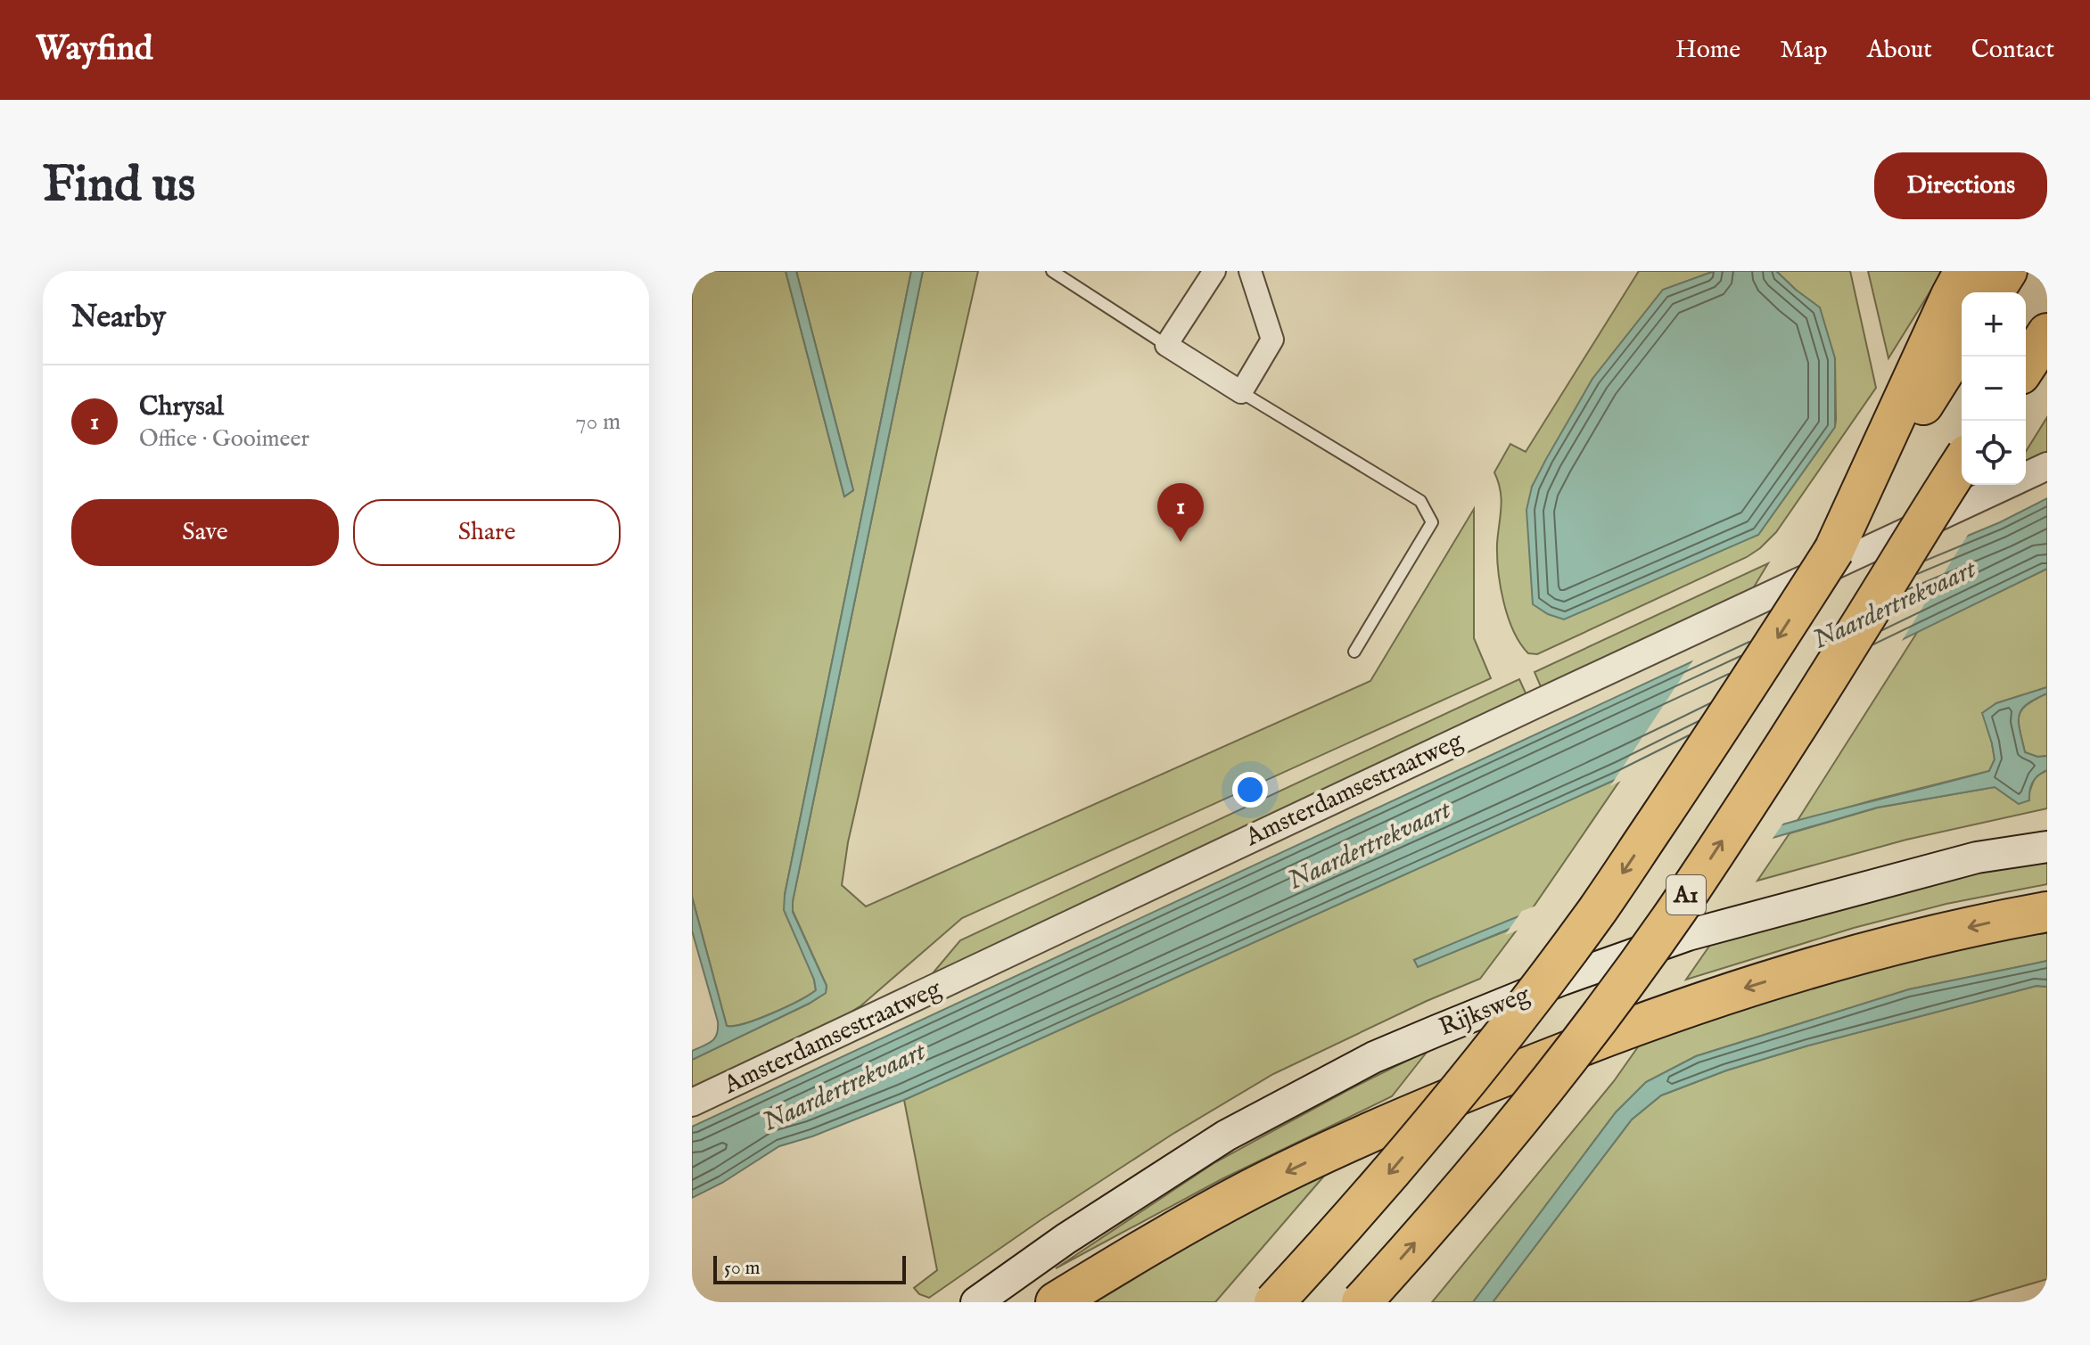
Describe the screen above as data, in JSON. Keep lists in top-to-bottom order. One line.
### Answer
{"streets":{"highway":["A1"],"main road":["Rijksweg"],"street":["Amsterdamsestraatweg"]},"water":["Naardertrekvaart"],"scale_bar":"50 m","page":{"header":"Wayfind","nav":["Home","Map","About","Contact"],"buttons":["Directions",["Save","Share"]],"title":"Find us","heading":"Nearby","map_buttons":["+","−"],"list":[{"mark":"1","name":"Chrysal","note":"Office · Gooimeer","value":"70 m"}],"pins":"1","scale":"50 m"}}
